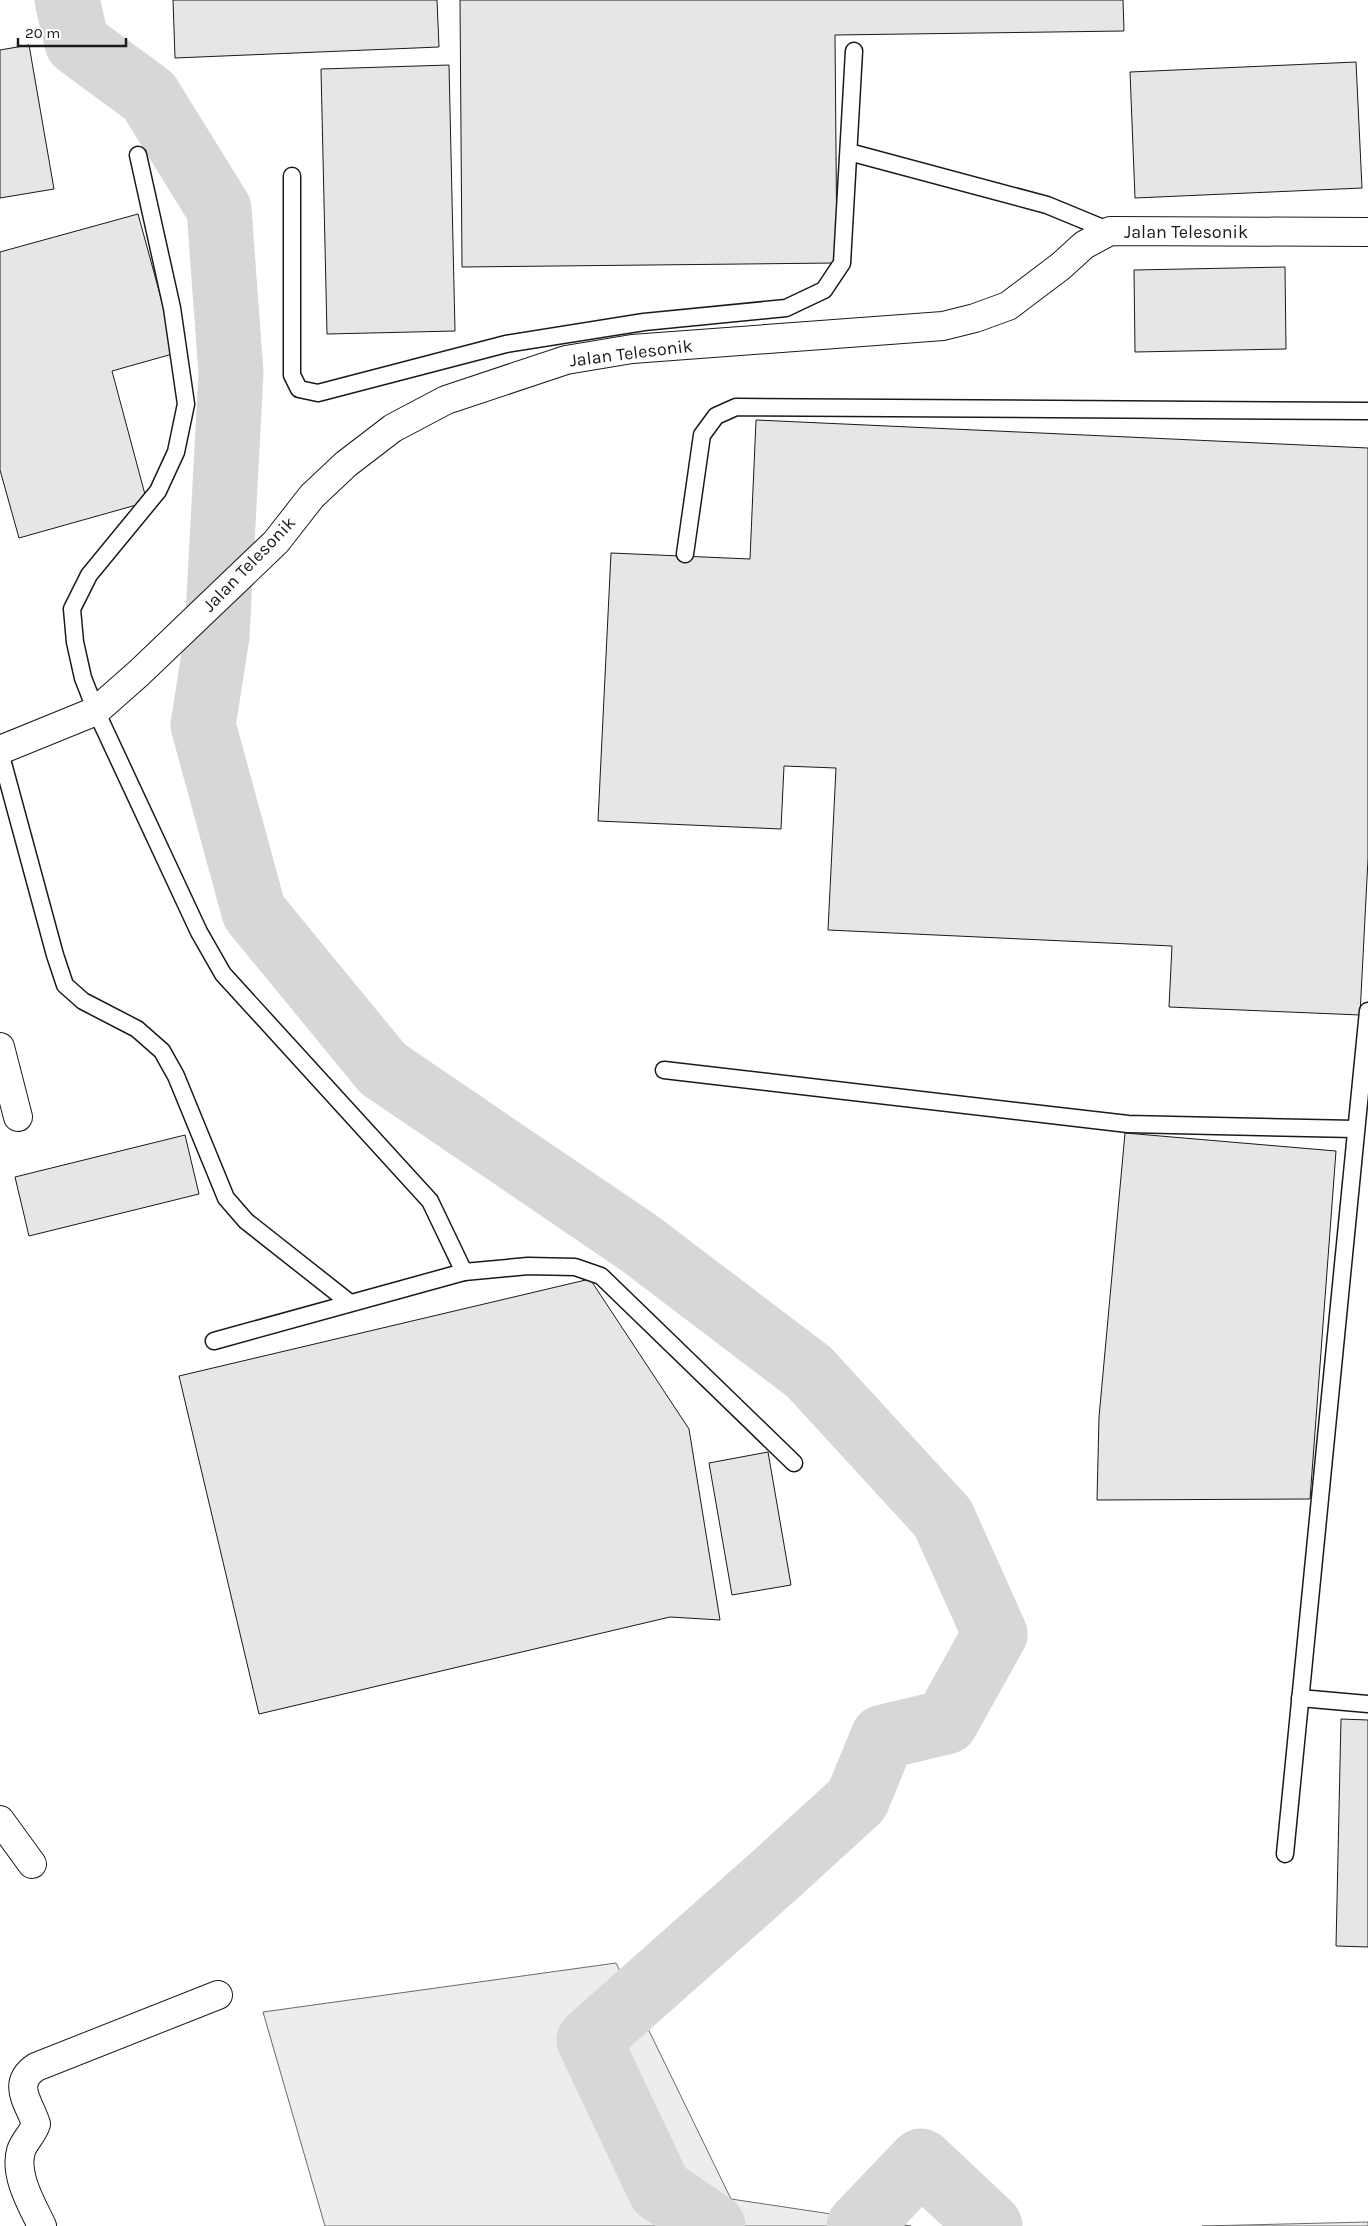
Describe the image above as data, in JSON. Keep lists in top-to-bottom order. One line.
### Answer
{"streets":{"street":["Jalan Telesonik"]},"scale_bar":"20 m"}
